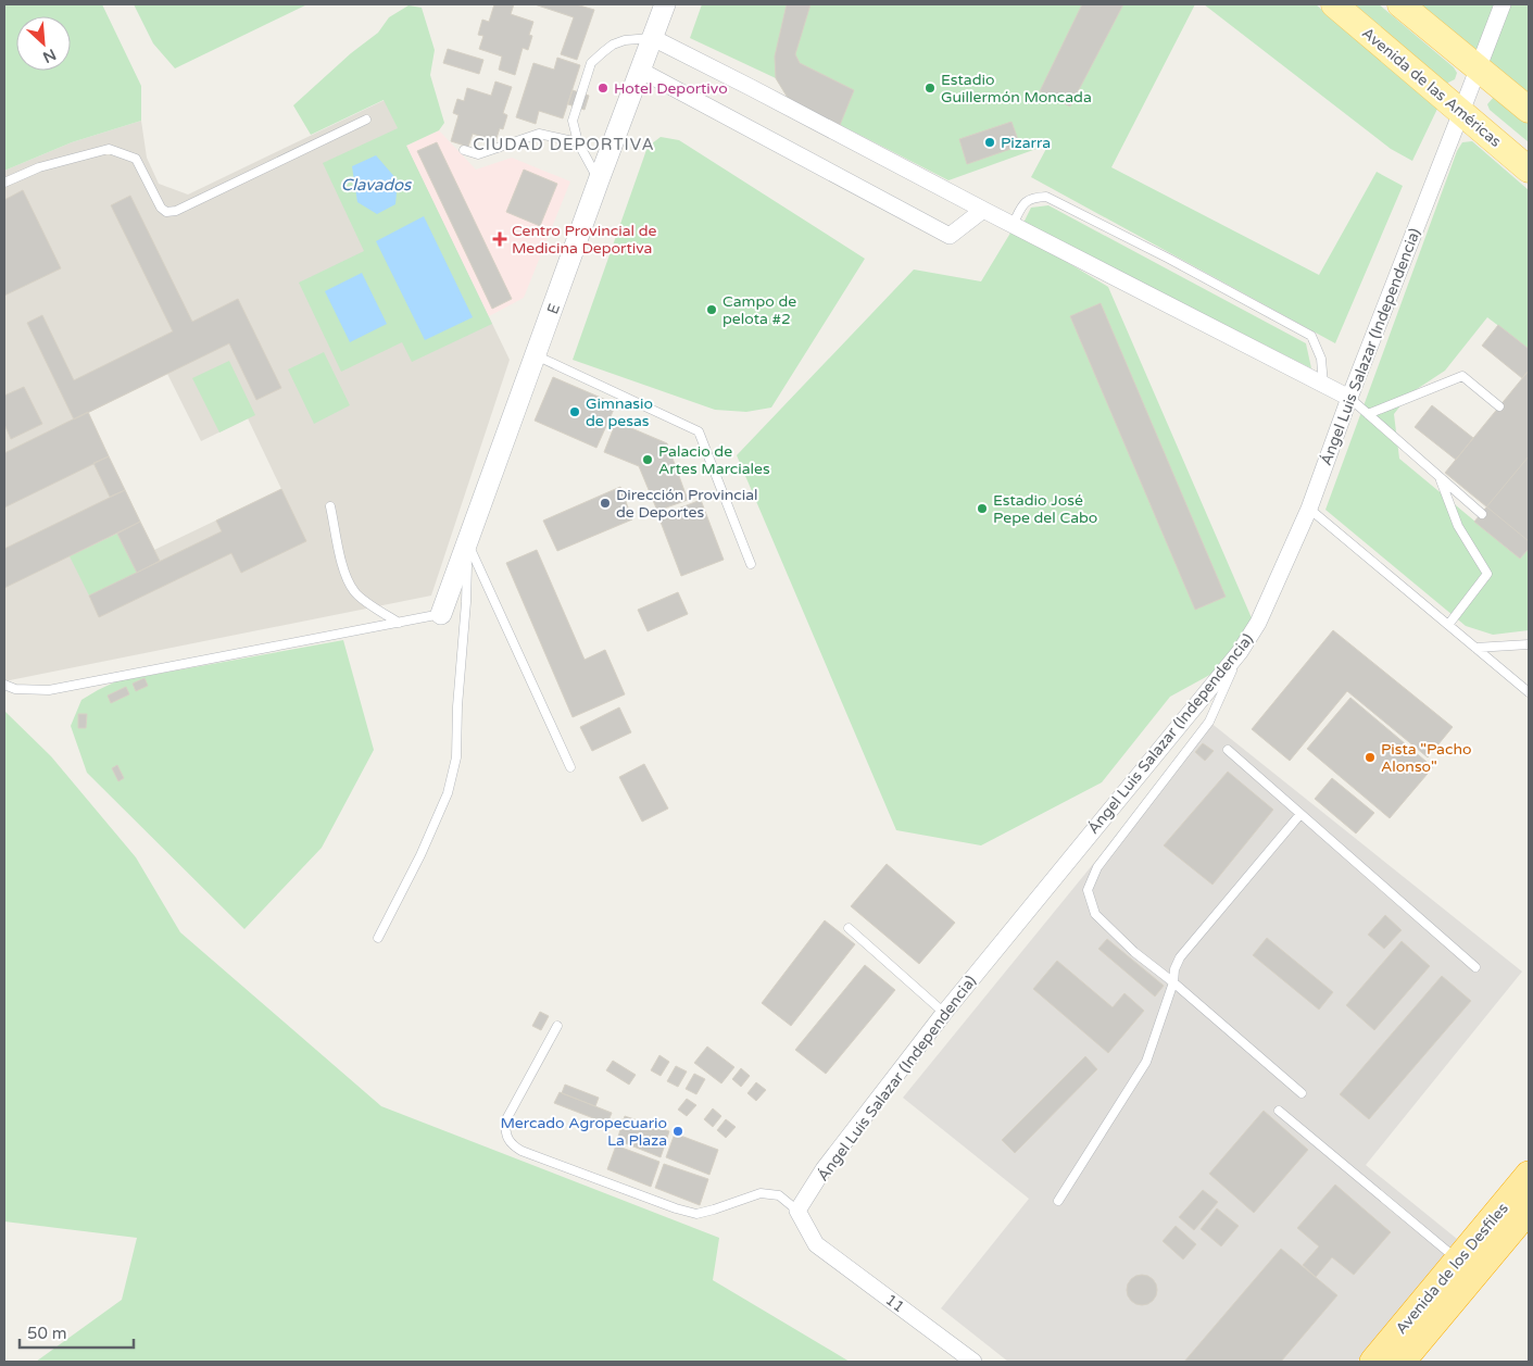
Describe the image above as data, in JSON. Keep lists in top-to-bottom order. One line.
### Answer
{"streets":{"highway":["Avenida de los Desfiles"],"main road":["Avenida de las Américas"],"street":["E","Ángel Luis Salazar (Independencia)","11"]},"crossings":[["Avenida de las Américas","Ángel Luis Salazar (Independencia)"],["Ángel Luis Salazar (Independencia)","11"]],"districts":["CIUDAD DEPORTIVA"],"water":["Clavados"],"places":{"other":["Hotel Deportivo","Estadio Guillermón Moncada","Pizarra","Campo de pelota #2","Gimnasio de pesas","Palacio de Artes Marciales","Dirección Provincial de Deportes","Estadio José Pepe del Cabo","Pista \"Pacho Alonso\"","Mercado Agropecuario La Plaza"],"health":["Centro Provincial de Medicina Deportiva"]},"scale_bar":"50 m","north":"bottom right"}
